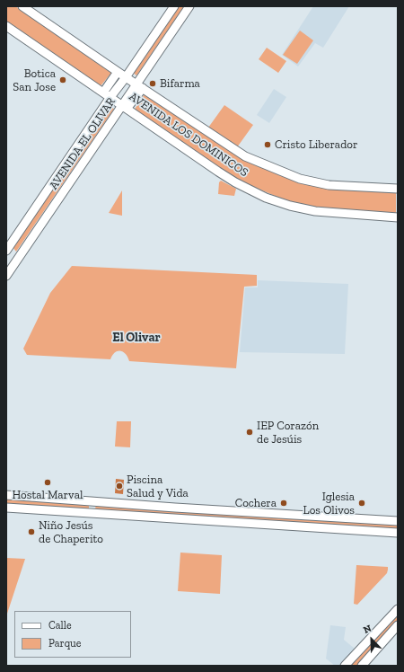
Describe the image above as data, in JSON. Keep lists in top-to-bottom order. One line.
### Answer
{"streets":{"main road":["AVENIDA LOS DOMINICOS","AVENIDA EL OLIVAR"]},"crossings":[["AVENIDA LOS DOMINICOS","AVENIDA EL OLIVAR"]],"districts":["El Olivar"],"places":["Botica San Jose","Bifarma","Cristo Liberador","IEP Corazón de Jesúis","Hostal Marval","Piscina Salud y Vida","Cochera","Iglesia Los Olivos","Niño Jesús de Chaperito"],"legend":["Calle","Parque"],"north":"top left"}
